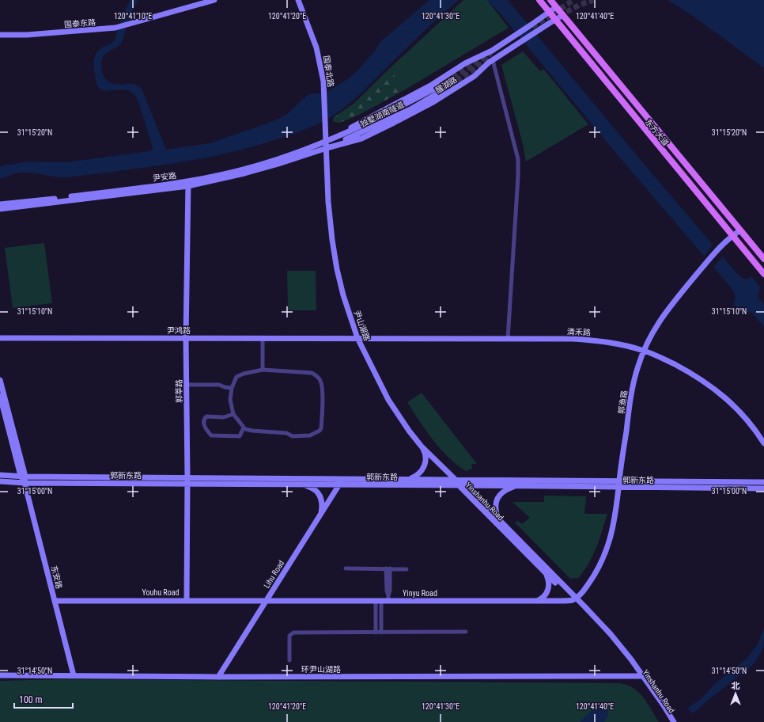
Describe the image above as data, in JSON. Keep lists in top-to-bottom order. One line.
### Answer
{"streets":{"main road":["东方大道"],"street":["国泰东路","国泰北路","醒湖路","独墅湖南隧道","尹安路","尹山湖路","尹鸿路","清禾路","郭莘路","郭渔路","郭新东路","Yinshanhu Road","Lihu Road","东安路","Youhu Road","Yinyu Road","环尹山湖路"]},"crossings":[["国泰北路","醒湖路"],["国泰北路","独墅湖南隧道"],["国泰北路","尹安路"],["国泰北路","尹山湖路"],["醒湖路","独墅湖南隧道"],["醒湖路","东方大道"],["醒湖路","尹安路"],["醒湖路","尹山湖路"],["独墅湖南隧道","尹安路"],["独墅湖南隧道","尹山湖路"],["东方大道","郭渔路"],["尹安路","尹山湖路"],["尹安路","郭莘路"],["尹山湖路","尹鸿路"],["尹山湖路","清禾路"],["尹山湖路","郭新东路"],["尹山湖路","Yinshanhu Road"],["尹鸿路","清禾路"],["尹鸿路","郭莘路"],["清禾路","郭渔路"],["郭莘路","郭新东路"],["郭莘路","Youhu Road"],["郭渔路","郭新东路"],["郭渔路","Yinshanhu Road"],["郭渔路","Yinyu Road"],["郭新东路","Yinshanhu Road"],["郭新东路","Lihu Road"],["郭新东路","东安路"],["Yinshanhu Road","Yinyu Road"],["Yinshanhu Road","环尹山湖路"],["Lihu Road","Youhu Road"],["Lihu Road","Yinyu Road"],["Lihu Road","环尹山湖路"],["东安路","Youhu Road"],["东安路","环尹山湖路"],["Youhu Road","Yinyu Road"]],"scale_bar":"100 m","north":"top","coordinates":["120°41'10\"E","120°41'20\"E","120°41'30\"E","120°41'40\"E","31°15'20\"N","31°15'10\"N","31°15'00\"N","31°14'50\"N"]}
